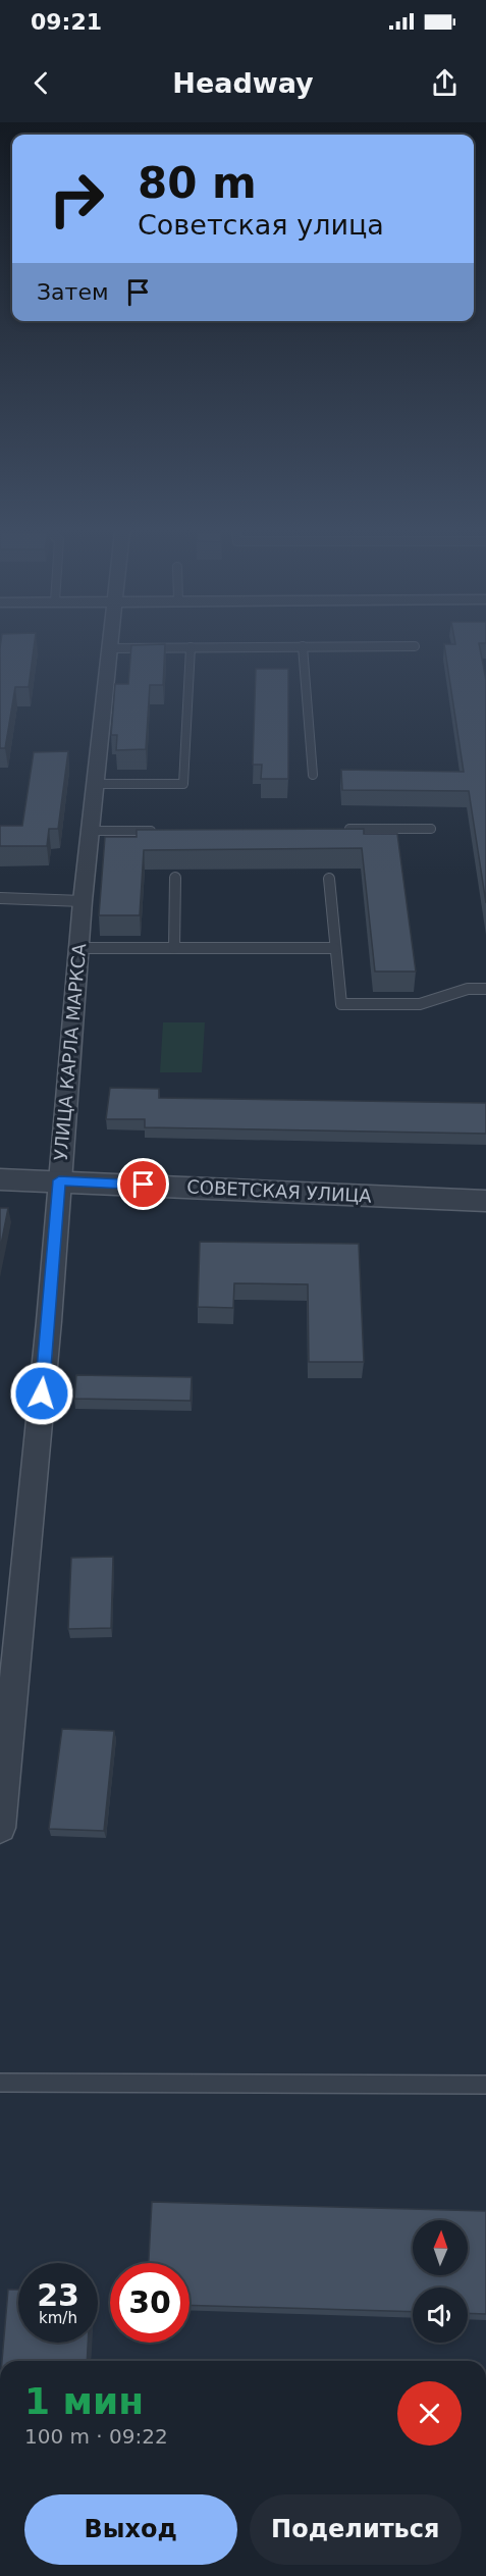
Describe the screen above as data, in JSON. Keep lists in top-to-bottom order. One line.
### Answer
{"streets":{"street":["УЛИЦА КАРЛА МАРКСА","СОВЕТСКАЯ УЛИЦА"]},"crossings":[["УЛИЦА КАРЛА МАРКСА","СОВЕТСКАЯ УЛИЦА"]],"north":"top","page":{"status":"09:21","header":"Headway","turn":["80 m","Советская улица"],"then":"Затем","speed":"23 km/h","limit":"30","heading":["1 мин","100 m · 09:22"],"buttons":["Выход","Поделиться"]}}
